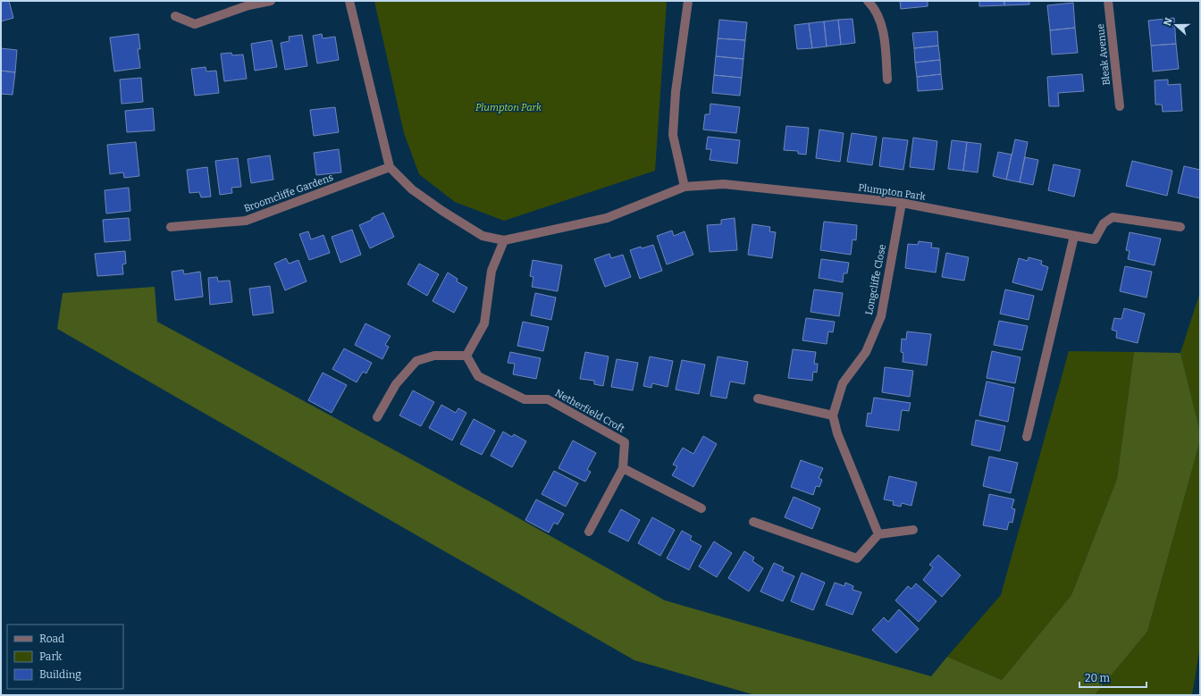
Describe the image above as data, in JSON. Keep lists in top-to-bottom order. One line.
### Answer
{"streets":{"street":["Bleak Avenue","Plumpton Park","Broomcliffe Gardens","Longcliffe Close","Netherfield Croft"]},"crossings":[["Plumpton Park","Broomcliffe Gardens"],["Plumpton Park","Longcliffe Close"]],"parks":["Plumpton Park"],"legend":["Road","Park","Building"],"scale_bar":"20 m","north":"left"}
